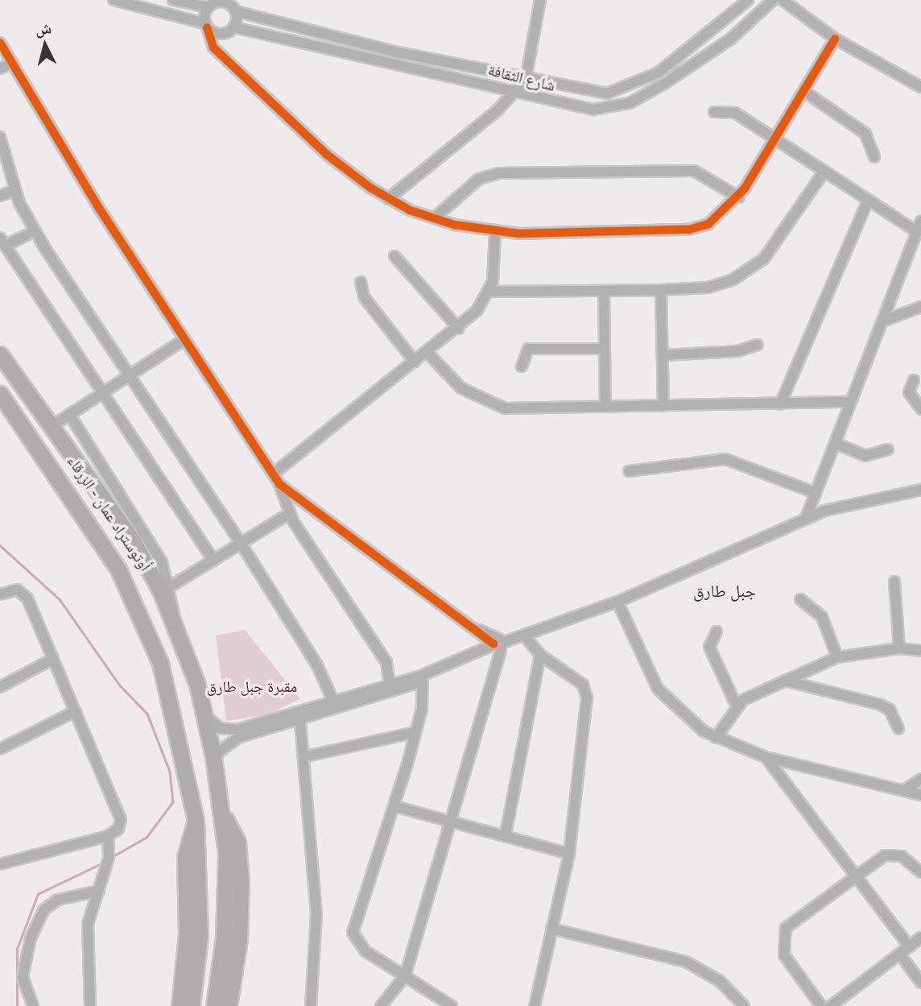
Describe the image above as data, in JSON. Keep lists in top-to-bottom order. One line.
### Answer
{"streets":{"highway":["أوتوستراد عمان - الزرقاء"],"street":["شارع الثقافة"]},"districts":["جبل طارق"],"parks":["مقبرة جبل طارق"],"north":"top"}
